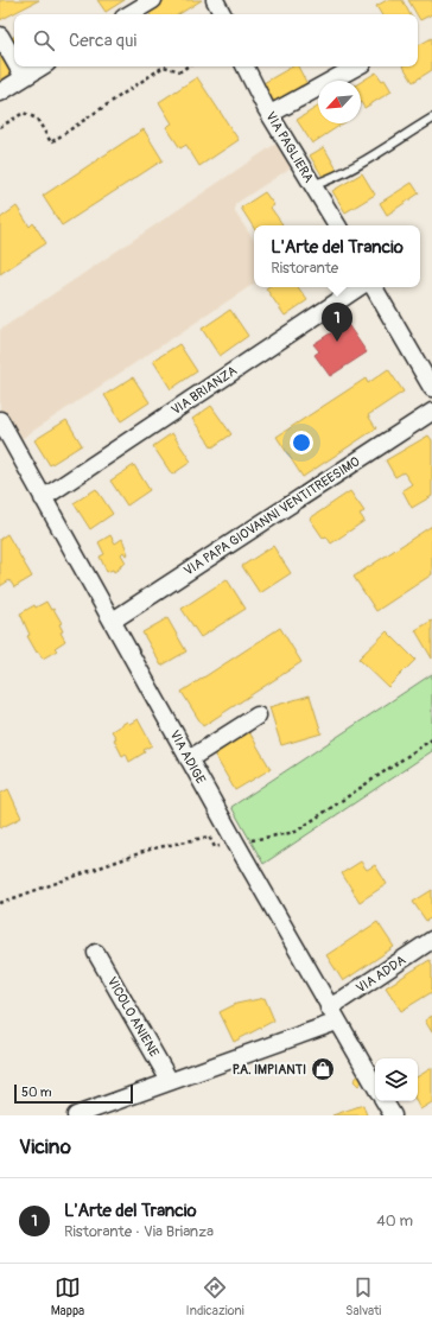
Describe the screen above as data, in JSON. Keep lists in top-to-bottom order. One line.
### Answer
{"streets":{"street":["VIA PAGLIERA","VIA BRIANZA","VIA PAPA GIOVANNI VENTITREESIMO","VIA ADIGE","VIA ADDA","VICOLO ANIENE"]},"crossings":[["VIA BRIANZA","VIA ADIGE"],["VIA PAPA GIOVANNI VENTITREESIMO","VIA ADIGE"],["VIA ADIGE","VIA ADDA"]],"places":{"shop":["P.A. IMPIANTI"]},"scale_bar":"50 m","north":"bottom left","page":{"search":"Cerca qui","popup":["L'Arte del Trancio","Ristorante"],"pins":"1","scale":"50 m","heading":"Vicino","list":[{"mark":"1","name":"L'Arte del Trancio","note":"Ristorante · Via Brianza","value":"40 m"}],"nav":["Mappa","Indicazioni","Salvati"]}}
